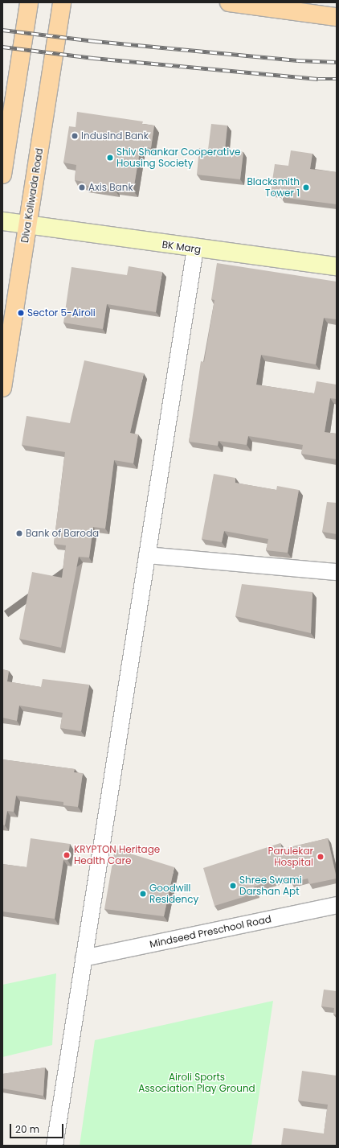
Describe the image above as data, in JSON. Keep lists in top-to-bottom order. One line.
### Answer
{"streets":{"main road":["Diva Koliwada Road"],"street":["BK Marg","Mindseed Preschool Road"]},"crossings":[["Diva Koliwada Road","BK Marg"]],"parks":["Airoli Sports Association Play Ground"],"places":["IndusInd Bank","Shiv Shankar Cooperative Housing Society","Axis Bank","Blacksmith Tower 1","Sector 5-Airoli","Bank of Baroda","KRYPTON Heritage Health Care","Parulekar Hospital","Shree Swami Darshan Apt","Goodwill Residency"],"scale_bar":"20 m"}
